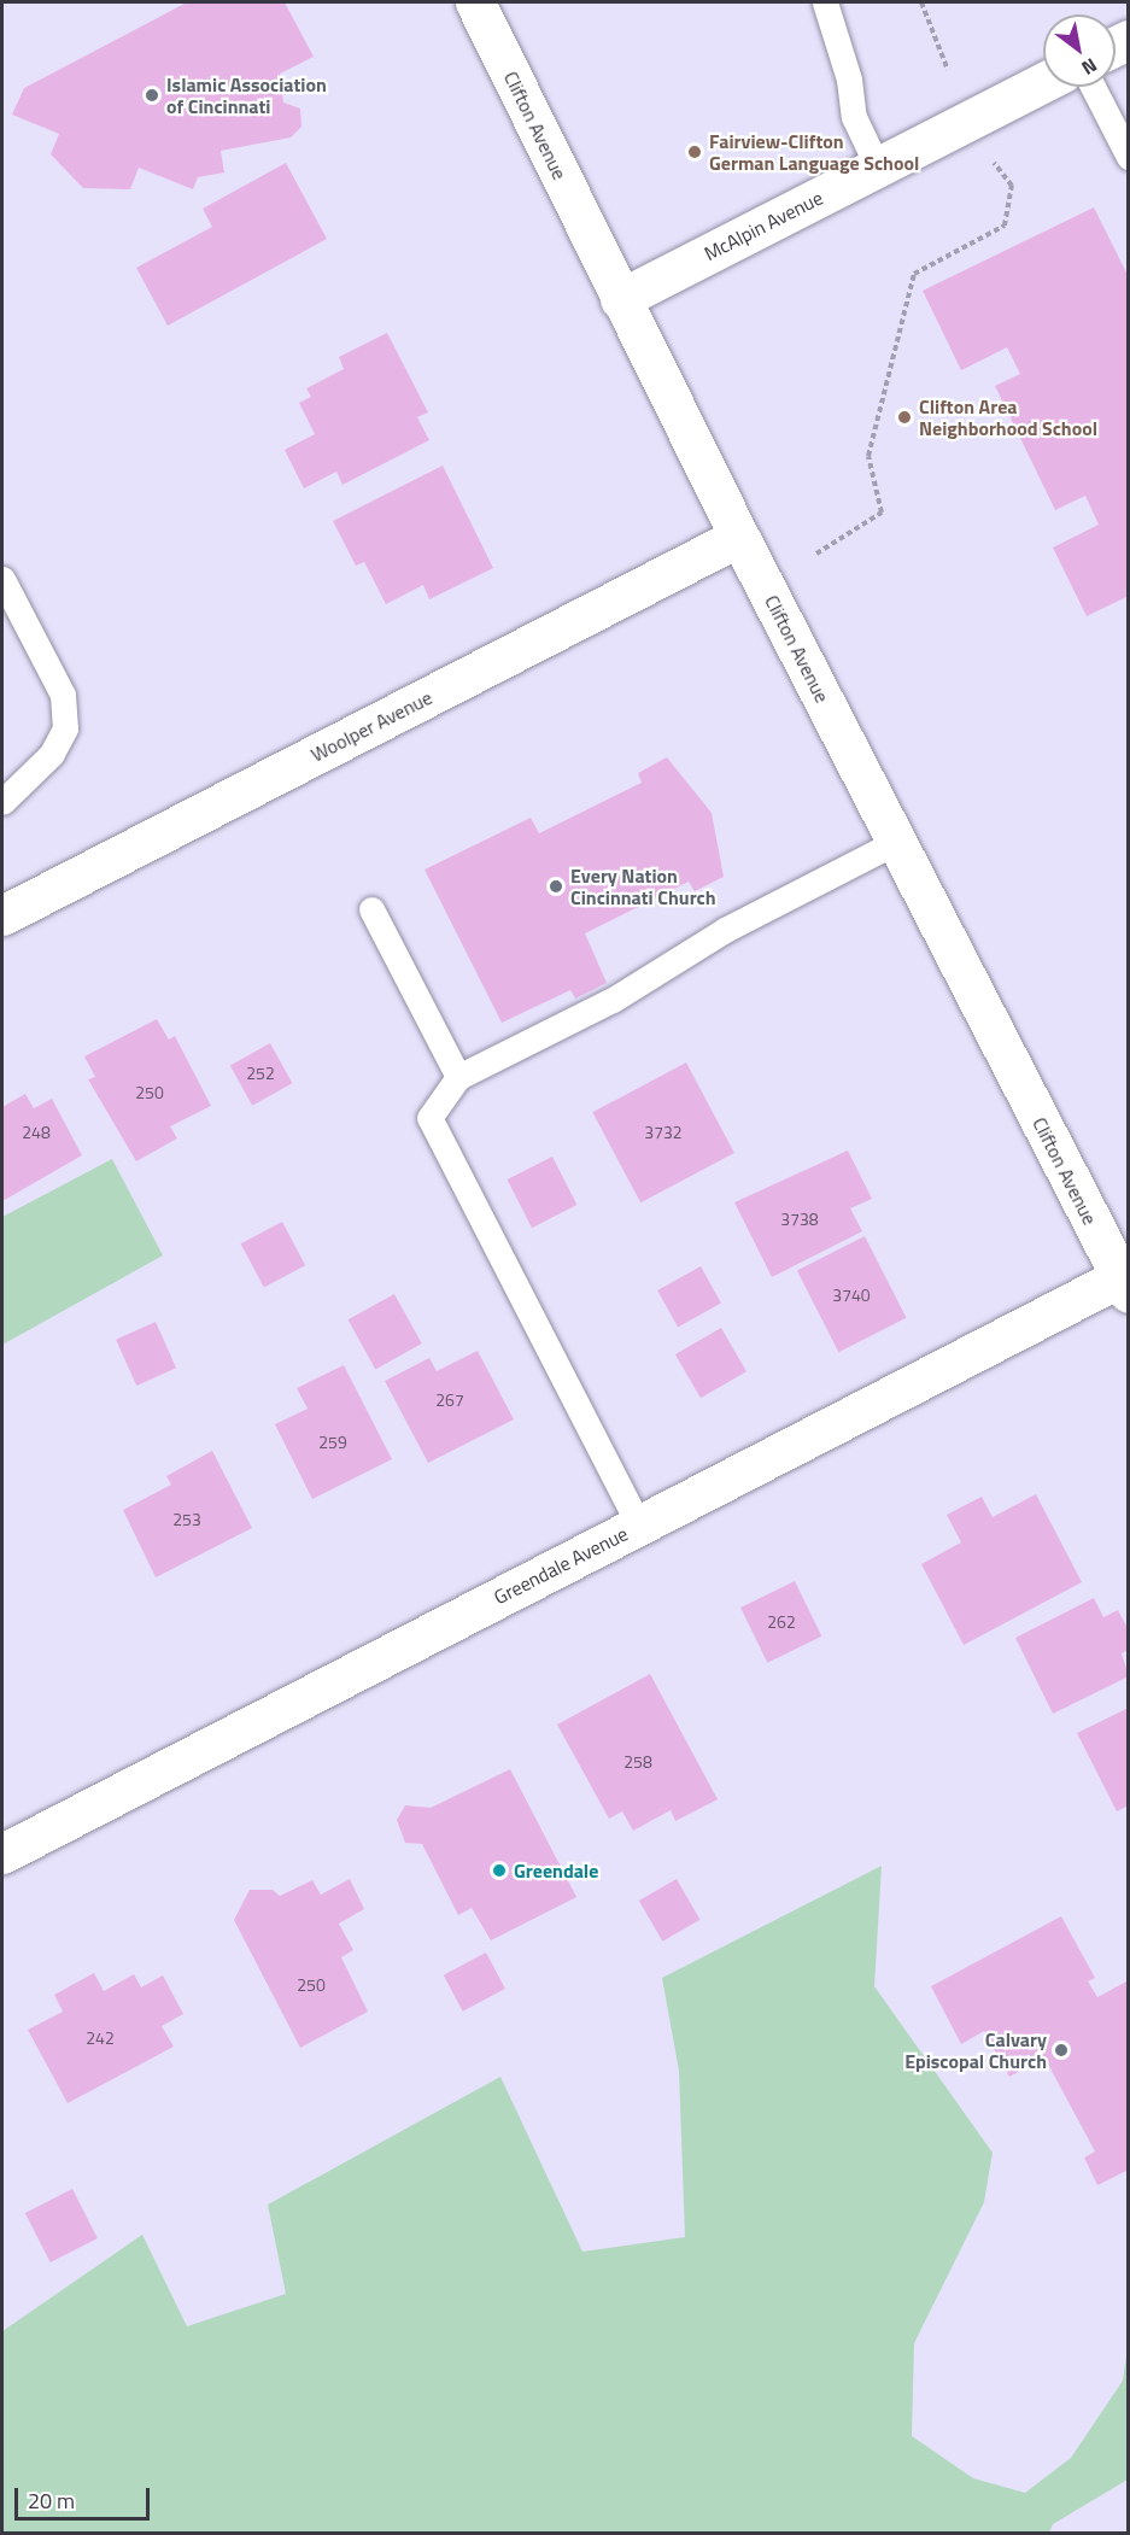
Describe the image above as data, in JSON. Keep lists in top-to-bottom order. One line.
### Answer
{"streets":{"street":["Clifton Avenue","McAlpin Avenue","Woolper Avenue","Greendale Avenue"]},"crossings":[["Clifton Avenue","McAlpin Avenue"],["Clifton Avenue","Woolper Avenue"],["Clifton Avenue","Greendale Avenue"]],"places":["Islamic Association of Cincinnati","Fairview-Clifton German Language School","Clifton Area Neighborhood School","Every Nation Cincinnati Church","Greendale","Calvary Episcopal Church"],"house_numbers":["252","250","248","3732","3738","3740","267","259","253","262","258","250","242"],"scale_bar":"20 m","north":"bottom right"}
